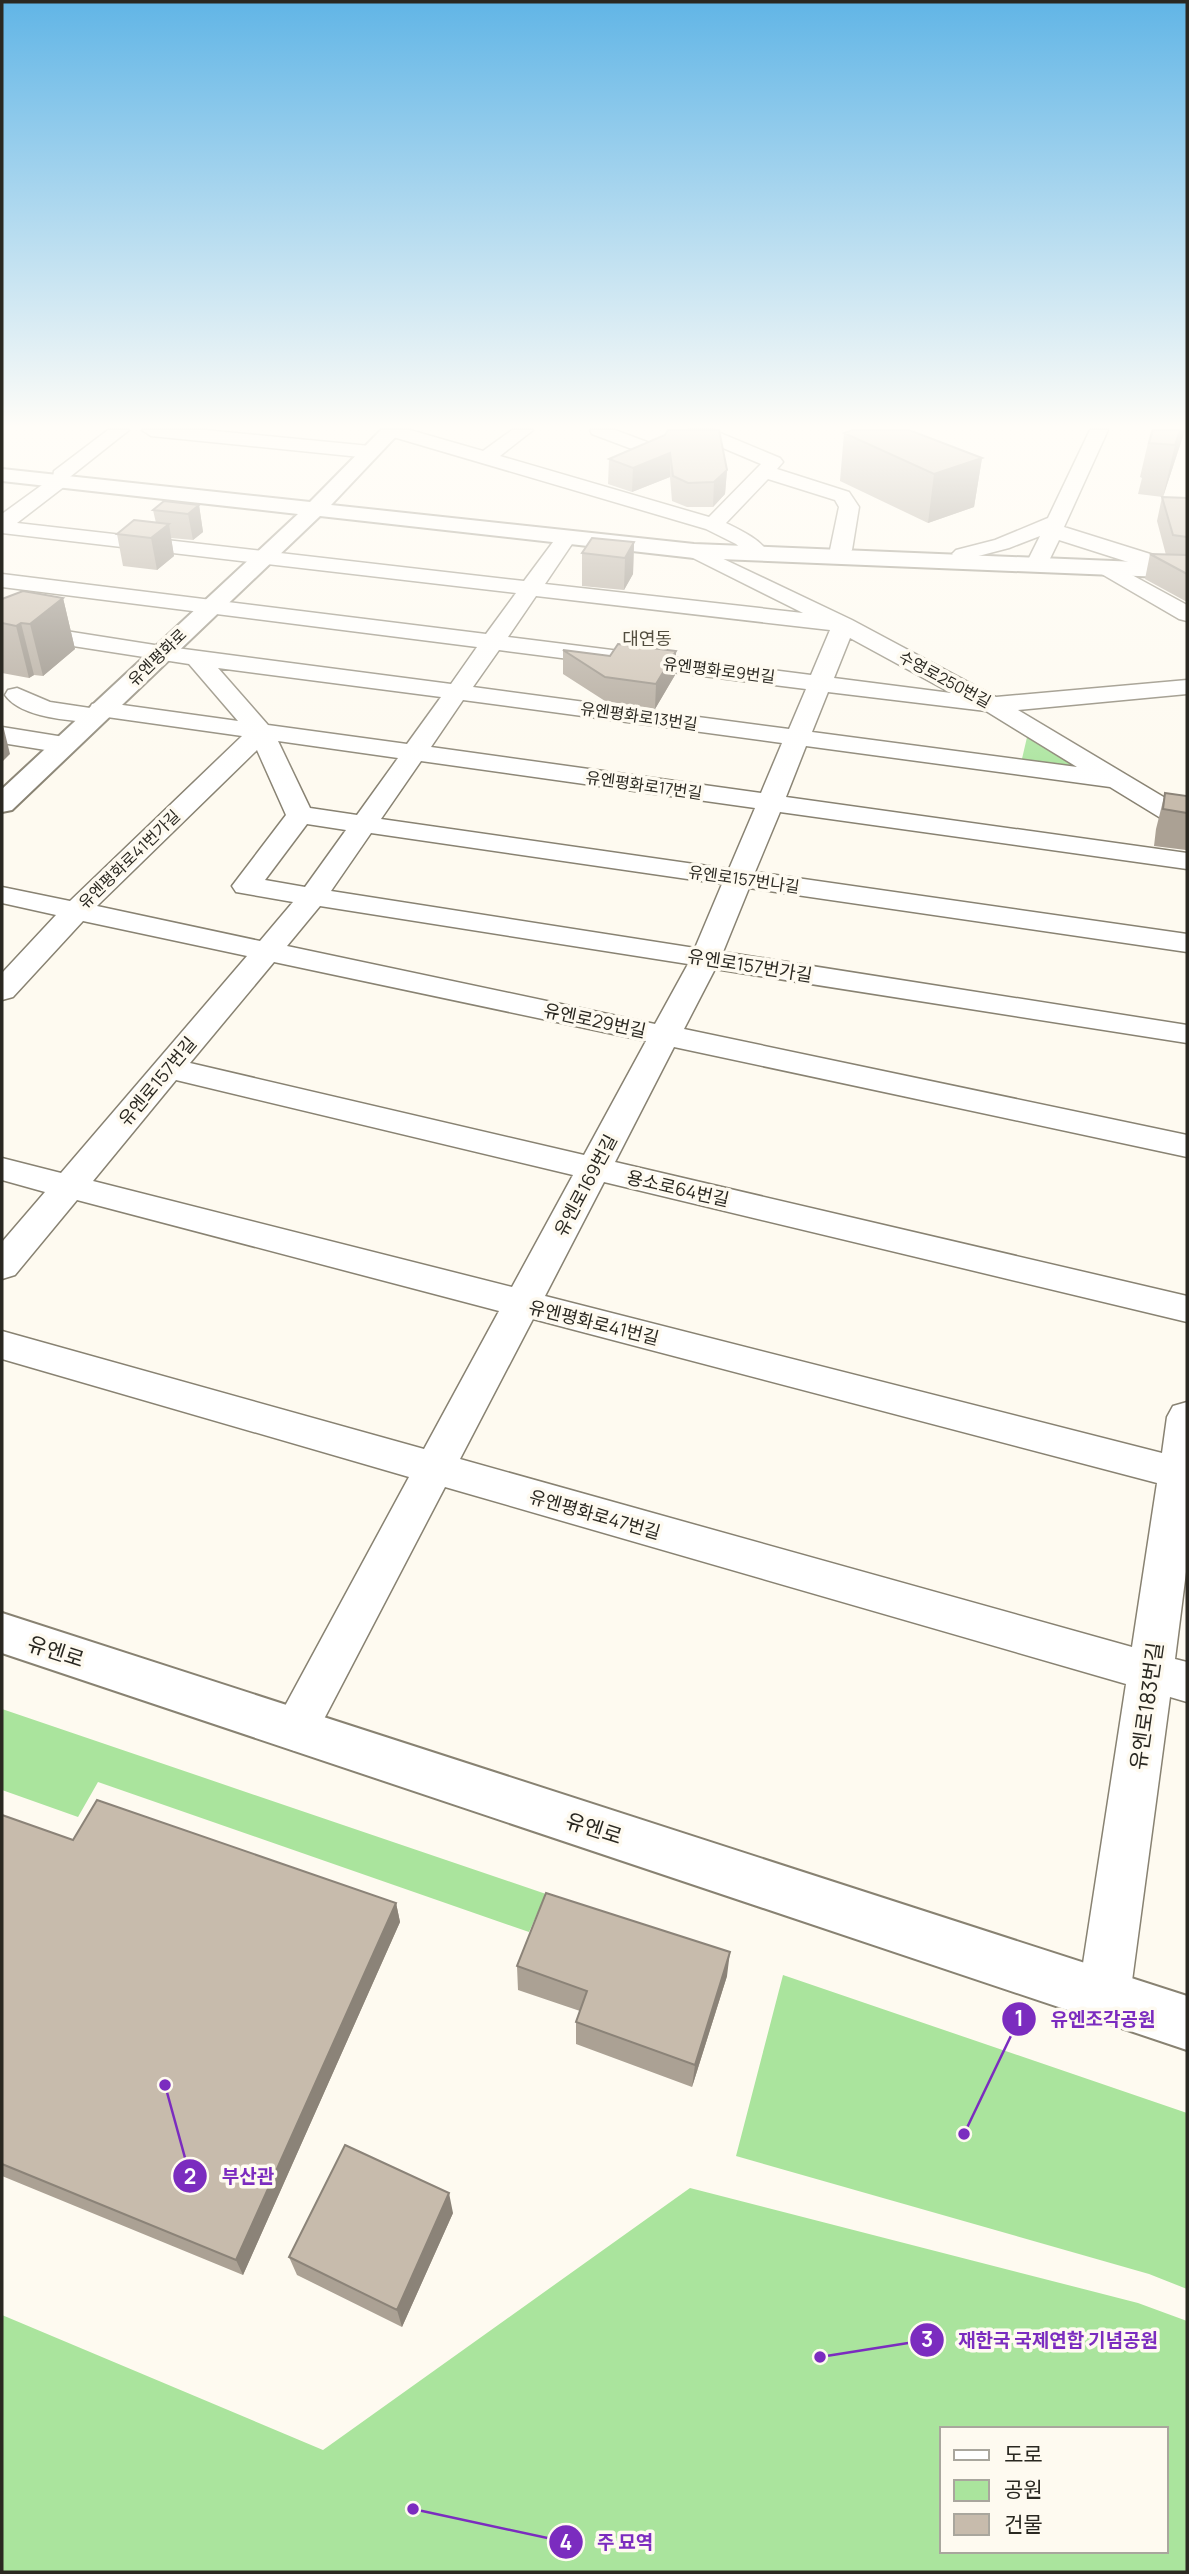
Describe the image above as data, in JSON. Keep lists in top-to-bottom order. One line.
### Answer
{"streets":{"main road":["유엔평화로","유엔로"],"street":["유엔평화로9번길","수영로250번길","유엔평화로13번길","유엔평화로17번길","유엔평화로41번가길","유엔로157번나길","유엔로157번가길","유엔로29번길","유엔로157번길","유엔로169번길","용소로64번길","유엔평화로41번길","유엔평화로47번길","유엔로183번길"]},"crossings":[["유엔평화로","유엔평화로9번길"],["유엔평화로","유엔평화로13번길"],["유엔평화로","유엔평화로17번길"],["유엔평화로9번길","수영로250번길"],["유엔평화로9번길","유엔로157번길"],["유엔평화로9번길","유엔로169번길"],["수영로250번길","유엔평화로13번길"],["수영로250번길","유엔로169번길"],["유엔평화로13번길","유엔로157번길"],["유엔평화로13번길","유엔로169번길"],["유엔평화로17번길","유엔평화로41번가길"],["유엔평화로17번길","유엔로157번길"],["유엔평화로17번길","유엔로169번길"],["유엔평화로41번가길","유엔로29번길"],["유엔로157번나길","유엔로157번길"],["유엔로157번나길","유엔로169번길"],["유엔로157번가길","유엔로157번길"],["유엔로157번가길","유엔로169번길"],["유엔로29번길","유엔로157번길"],["유엔로29번길","유엔로169번길"],["유엔로157번길","용소로64번길"],["유엔로157번길","유엔평화로41번길"],["유엔로169번길","용소로64번길"],["유엔로169번길","유엔평화로41번길"],["유엔로169번길","유엔평화로47번길"],["유엔로169번길","유엔로"],["유엔평화로41번길","유엔로183번길"],["유엔평화로47번길","유엔로183번길"],["유엔로","유엔로183번길"]],"districts":["대연동"],"places":["부산관","유엔조각공원","재한국 국제연합 기념공원","주 묘역"],"legend":["도로","공원","건물"]}
